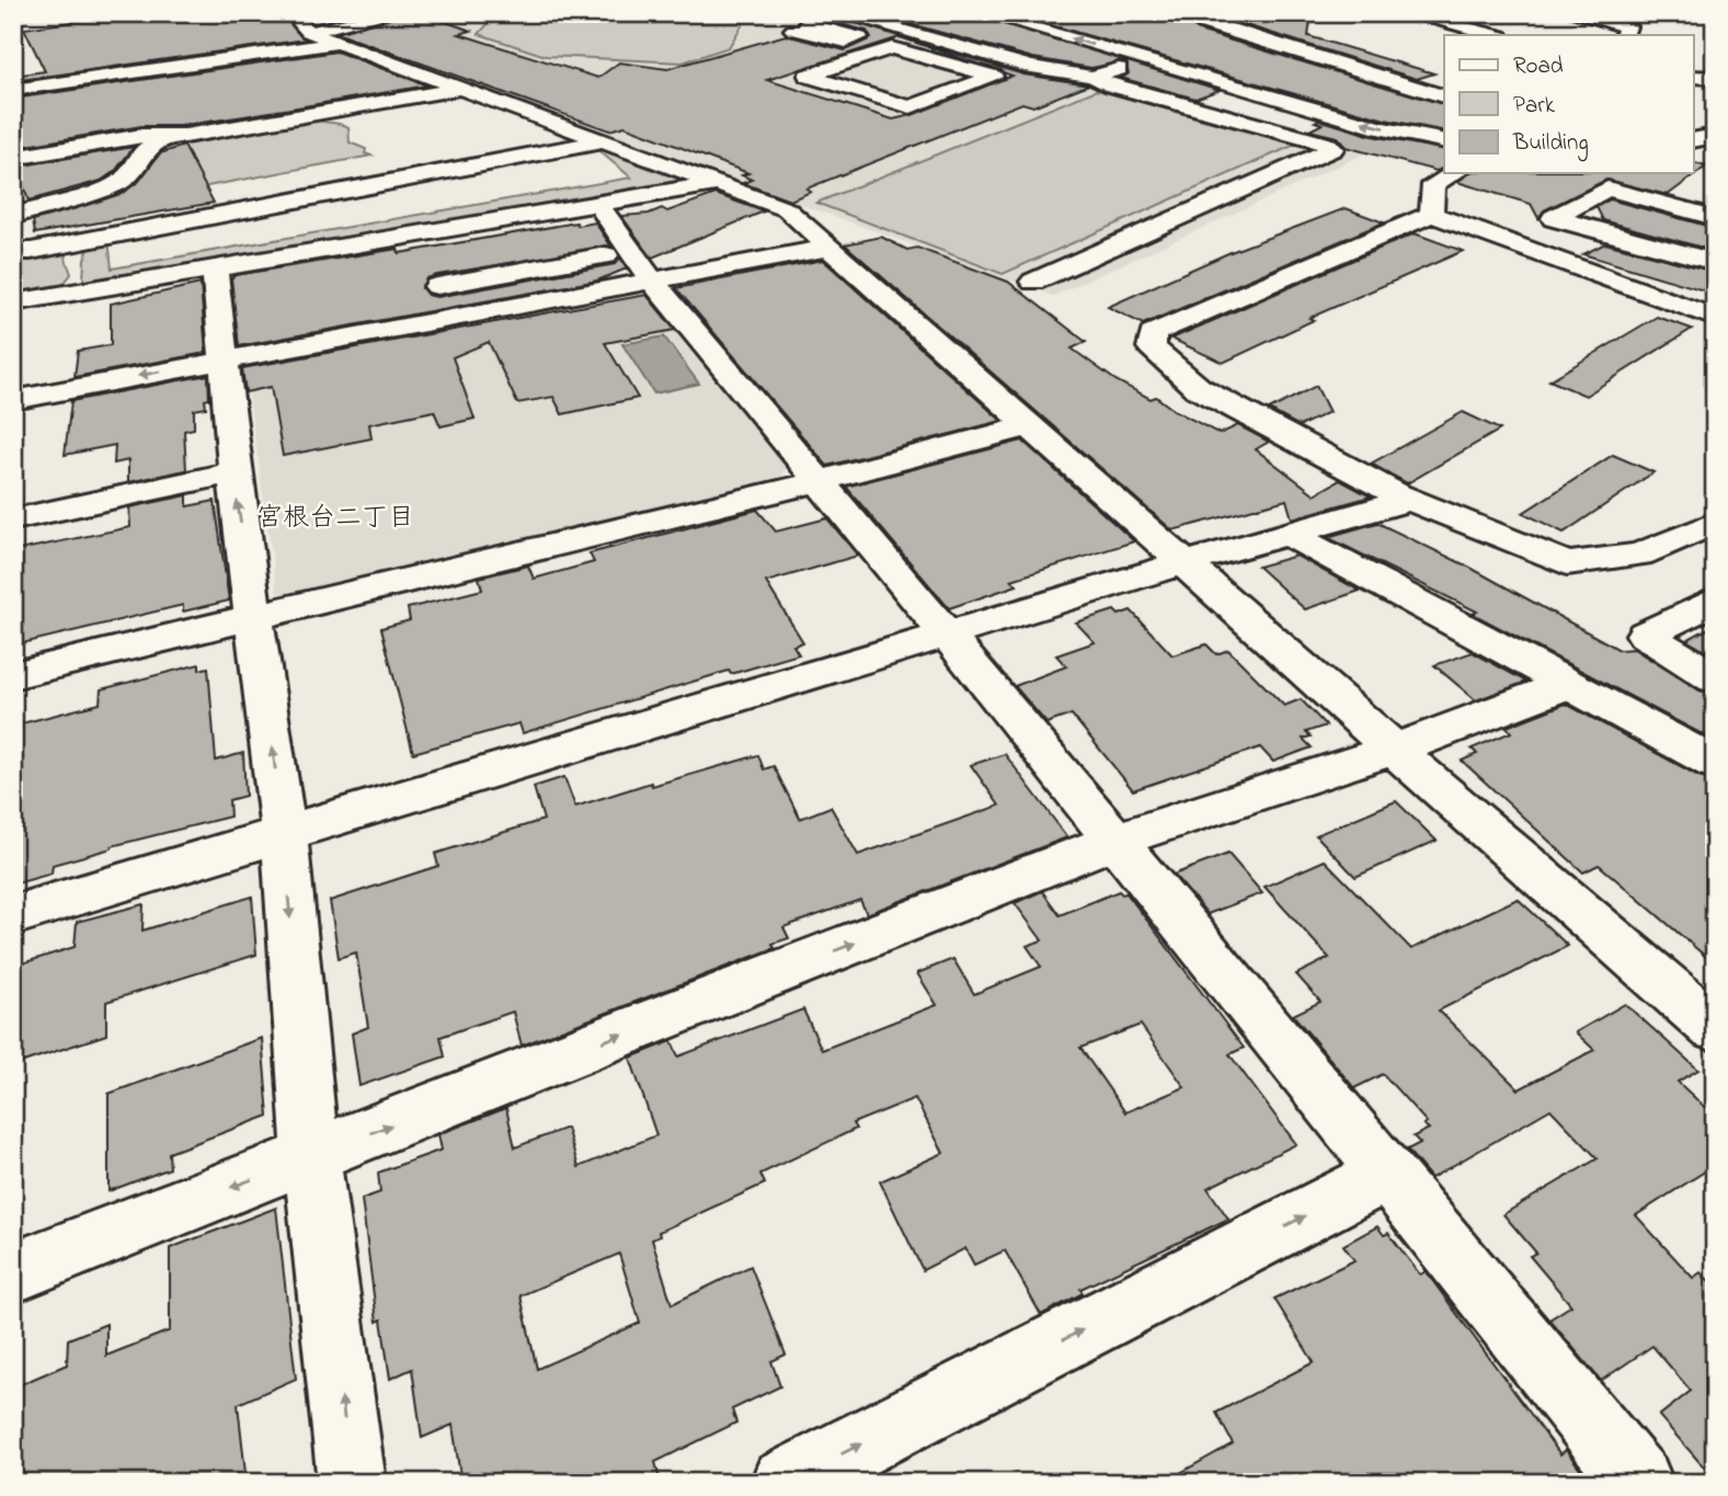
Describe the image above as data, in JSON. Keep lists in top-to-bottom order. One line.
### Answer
{"districts":["宮根台二丁目"],"legend":["Road","Park","Building"]}
